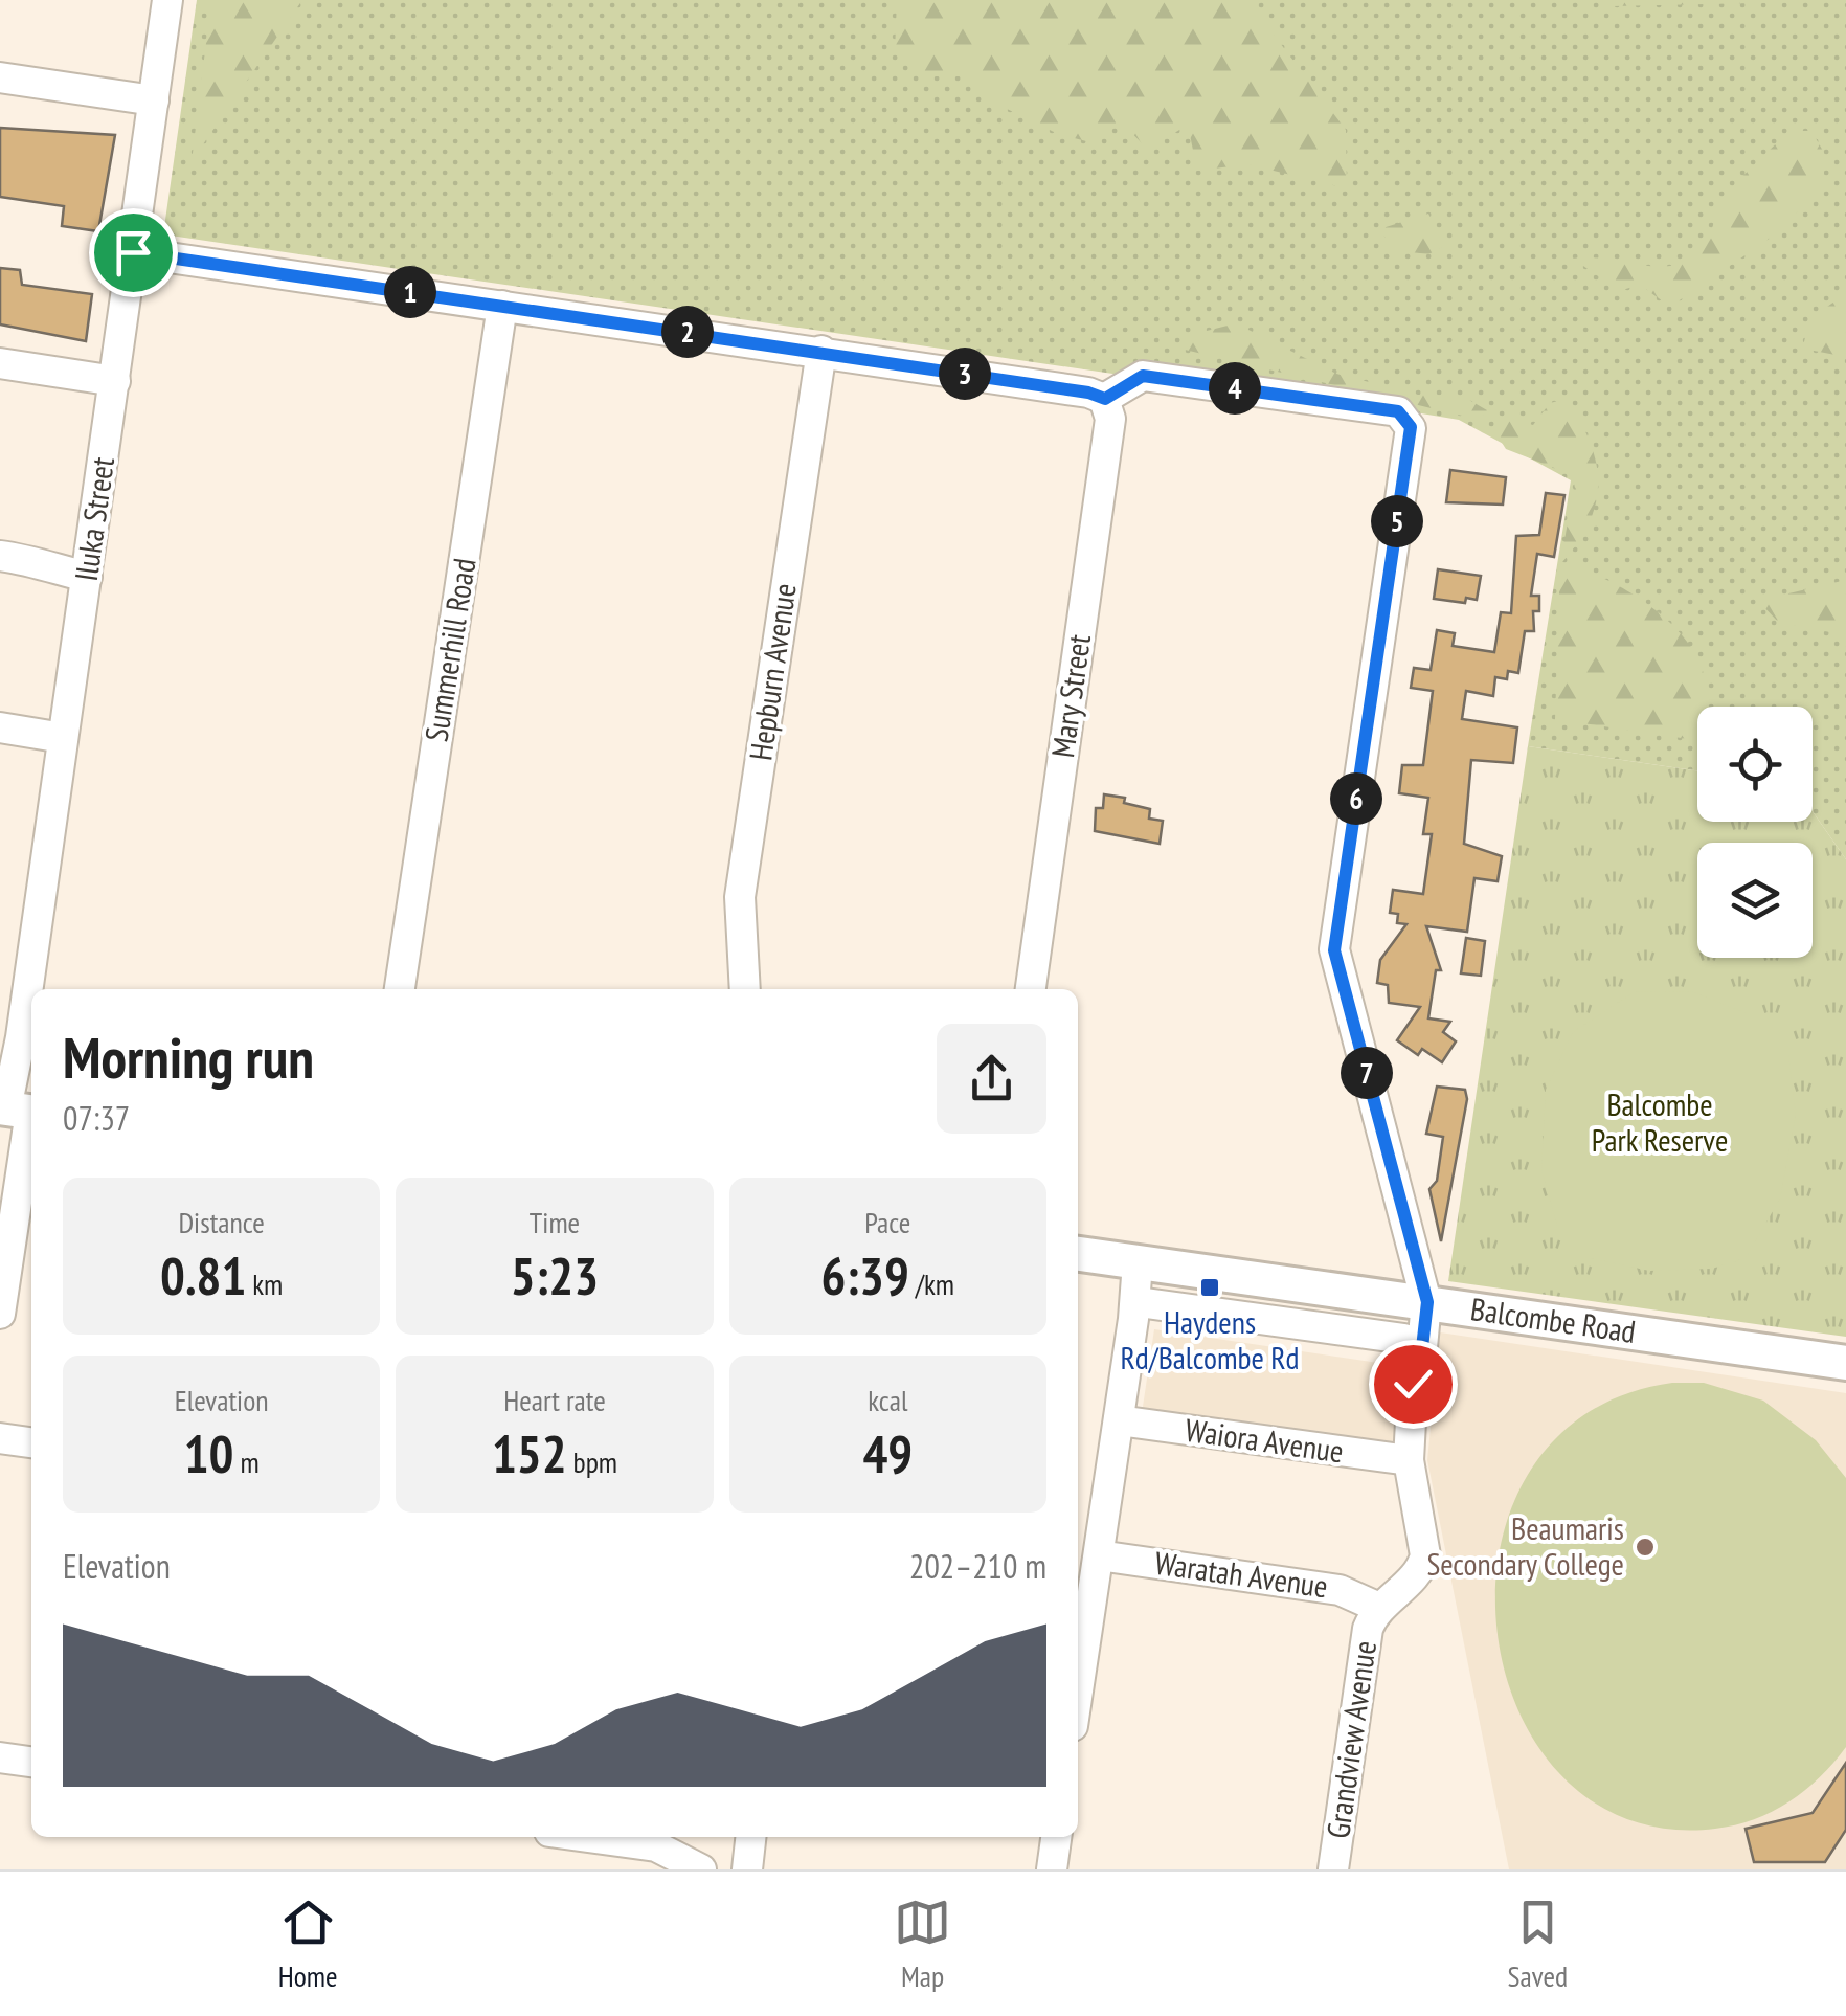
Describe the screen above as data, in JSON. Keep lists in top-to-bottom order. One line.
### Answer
{"streets":{"main road":["Balcombe Road"],"street":["Iluka Street","Summerhill Road","Hepburn Avenue","Mary Street","Waiora Avenue","Waratah Avenue","Grandview Avenue"]},"crossings":[["Balcombe Road","Grandview Avenue"],["Waiora Avenue","Grandview Avenue"],["Waratah Avenue","Grandview Avenue"]],"parks":["Balcombe Park Reserve"],"places":{"transit":["Haydens Rd/Balcombe Rd"],"other":["Beaumaris Secondary College"]},"page":{"pins":["1","2","3","4","5","6","7"],"heading":["Morning run","07:37"],"stats":[["Distance","0.81 km"],["Time","5:23"],["Pace","6:39 /km"],["Elevation","10 m"],["Heart rate","152 bpm"],["kcal","49"]],"chart":["Elevation","202–210 m"],"tabs":["Home","Map","Saved"]}}
